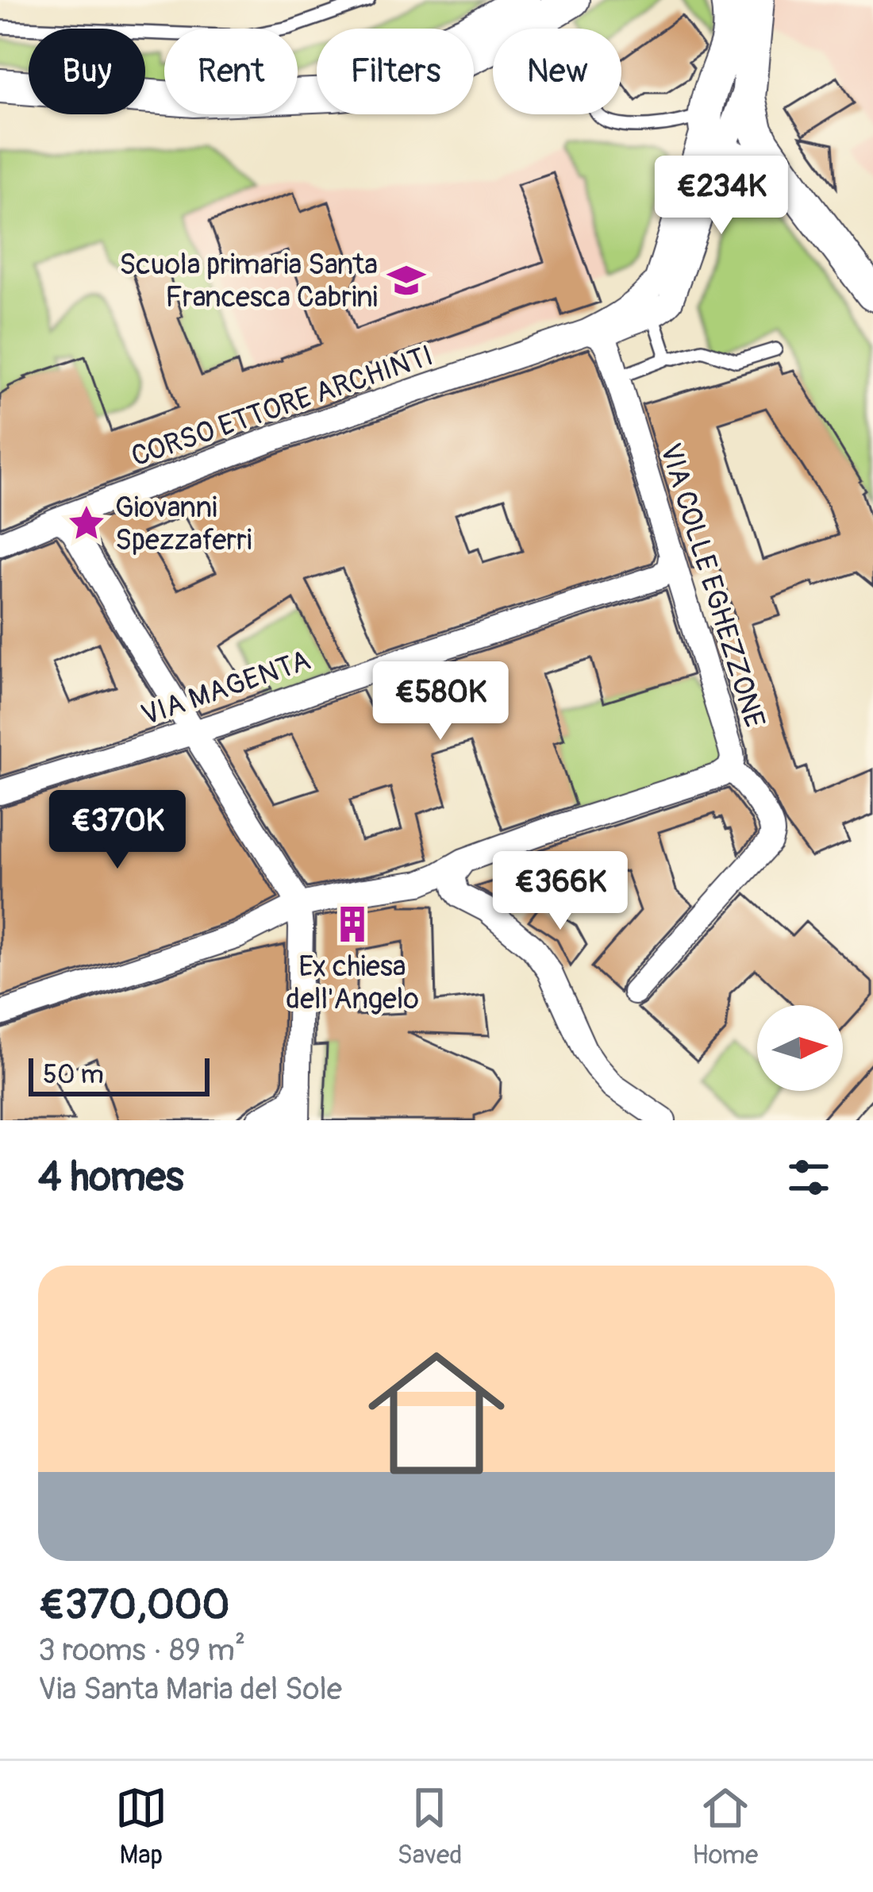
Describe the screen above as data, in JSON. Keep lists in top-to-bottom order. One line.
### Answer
{"streets":{"street":["CORSO ETTORE ARCHINTI","VIA COLLE EGHEZZONE","VIA MAGENTA"]},"crossings":[["CORSO ETTORE ARCHINTI","VIA COLLE EGHEZZONE"],["VIA COLLE EGHEZZONE","VIA MAGENTA"]],"places":{"school or university":["Scuola primaria Santa Francesca Cabrini"],"place":["Giovanni Spezzaferri"],"building":["Ex chiesa dell'Angelo"]},"scale_bar":"50 m","north":"right","page":{"chip":["Buy","Rent","Filters","New"],"price":["€234K","€580K","€370K","€366K"],"scale":"50 m","heading":"4 homes","list":[{"name":"€370,000","note":"3 rooms · 89 m² · Via Santa Maria del Sole"}],"tabs":["Map","Saved","Home"]}}
